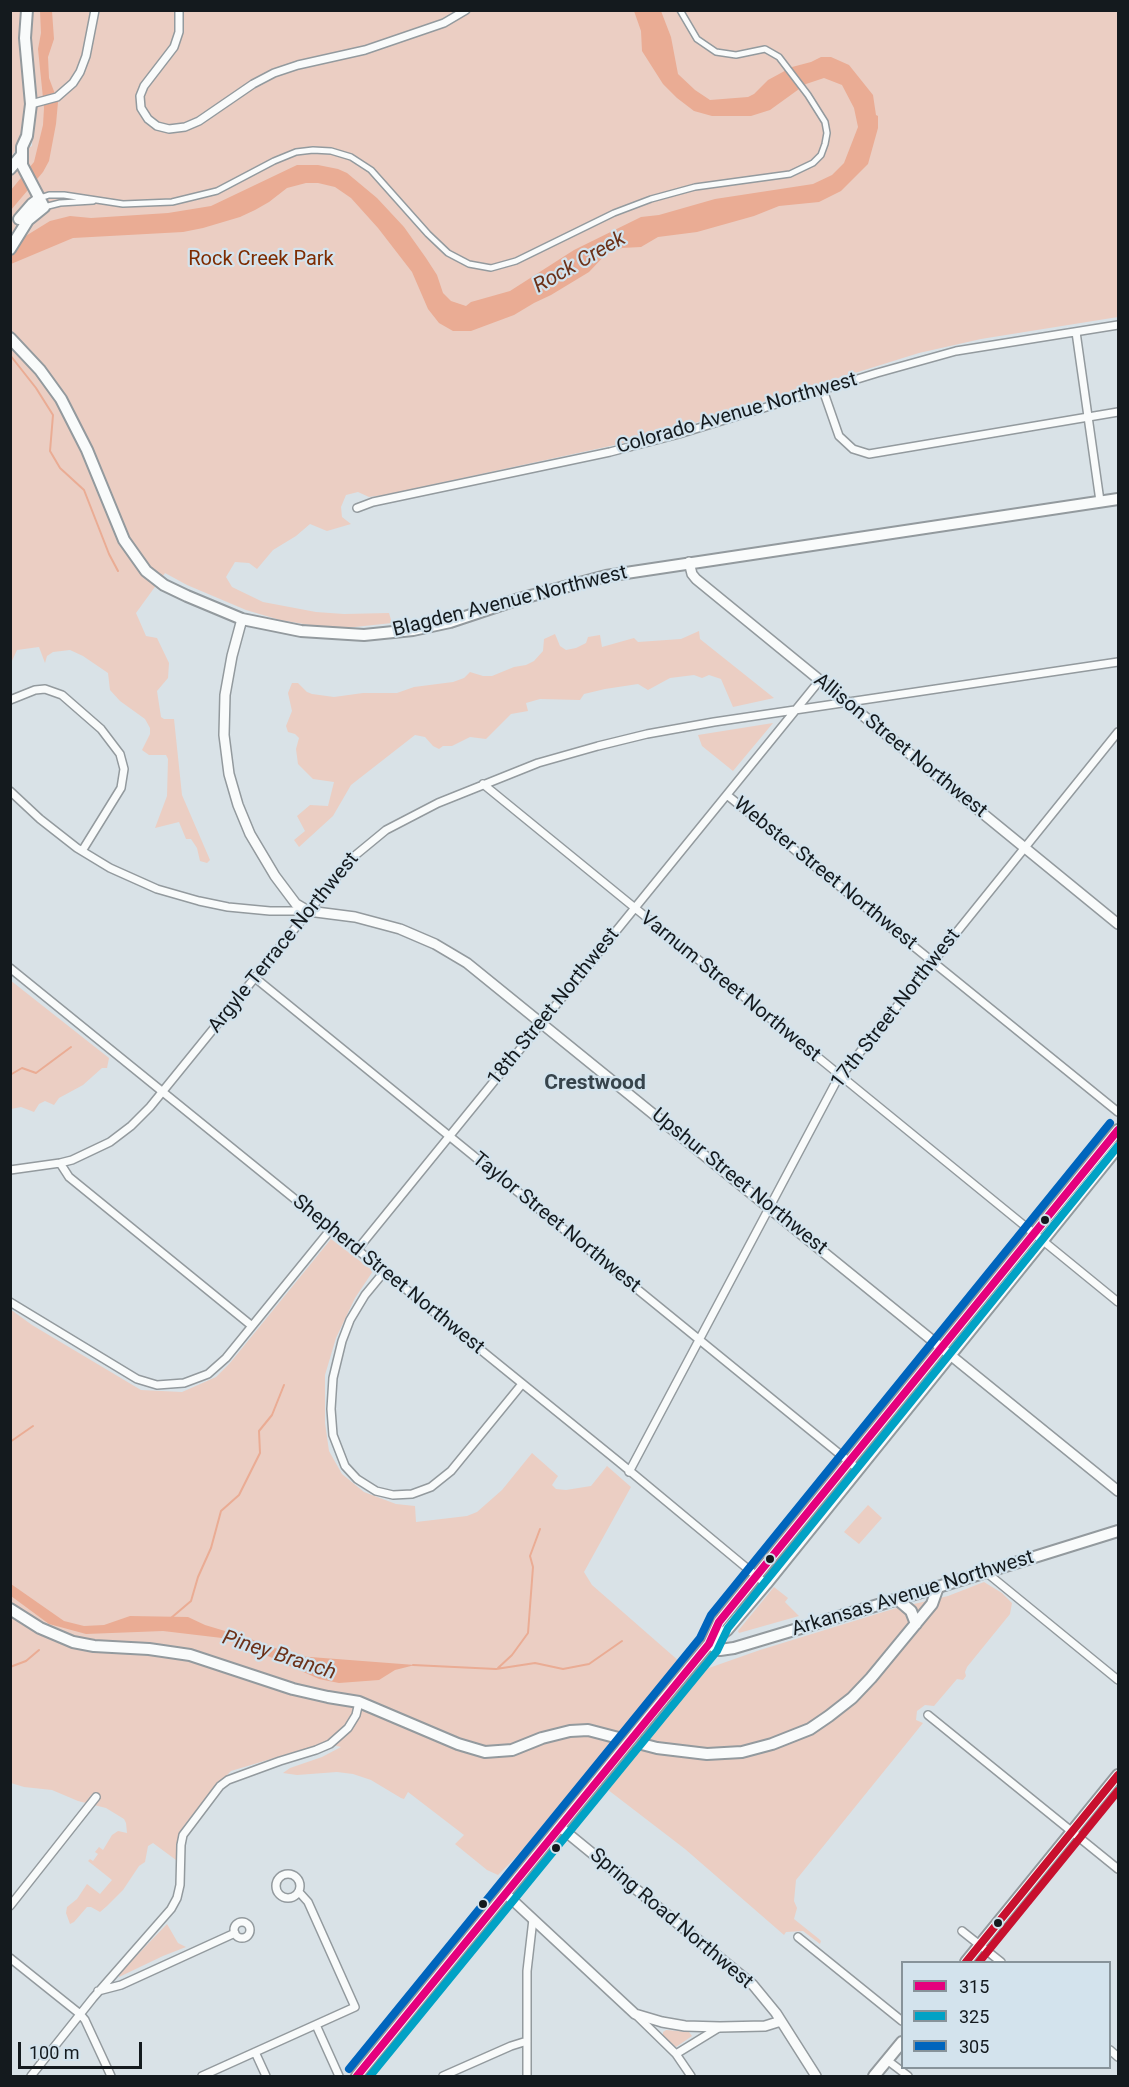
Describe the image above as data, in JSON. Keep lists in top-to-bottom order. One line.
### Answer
{"streets":{"main road":["Blagden Avenue Northwest","Arkansas Avenue Northwest"],"street":["Colorado Avenue Northwest","Allison Street Northwest","Webster Street Northwest","Argyle Terrace Northwest","Varnum Street Northwest","18th Street Northwest","17th Street Northwest","Upshur Street Northwest","Taylor Street Northwest","Shepherd Street Northwest","Spring Road Northwest"]},"crossings":[["Blagden Avenue Northwest","Allison Street Northwest"],["Allison Street Northwest","Argyle Terrace Northwest"],["Allison Street Northwest","18th Street Northwest"],["Allison Street Northwest","17th Street Northwest"],["Webster Street Northwest","18th Street Northwest"],["Webster Street Northwest","17th Street Northwest"],["Argyle Terrace Northwest","Varnum Street Northwest"],["Argyle Terrace Northwest","18th Street Northwest"],["Argyle Terrace Northwest","Upshur Street Northwest"],["Argyle Terrace Northwest","Taylor Street Northwest"],["Argyle Terrace Northwest","Shepherd Street Northwest"],["Varnum Street Northwest","18th Street Northwest"],["Varnum Street Northwest","17th Street Northwest"],["18th Street Northwest","Upshur Street Northwest"],["18th Street Northwest","Taylor Street Northwest"],["18th Street Northwest","Shepherd Street Northwest"],["17th Street Northwest","Upshur Street Northwest"],["17th Street Northwest","Taylor Street Northwest"],["17th Street Northwest","Shepherd Street Northwest"]],"districts":["Crestwood"],"water":["Rock Creek","Piney Branch"],"parks":["Rock Creek Park"],"lines":["transit line 305","transit line 315","transit line 325"],"legend":["315","325","305"],"scale_bar":"100 m"}
